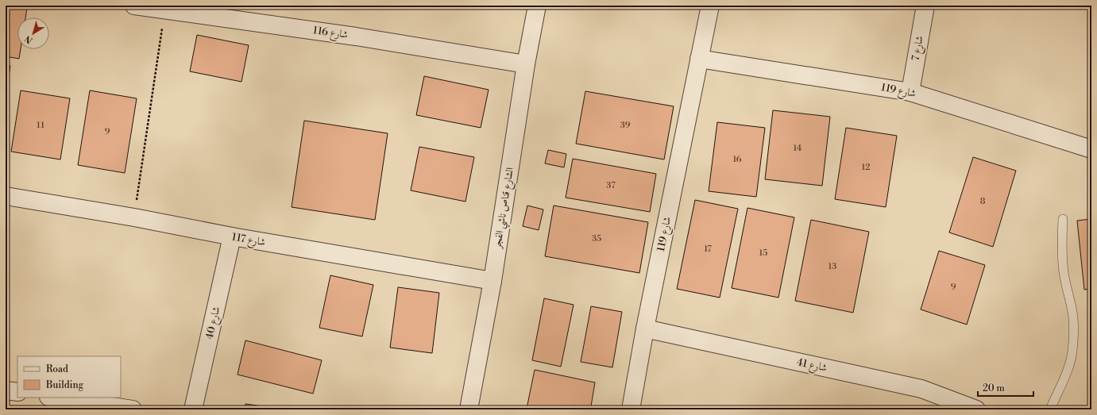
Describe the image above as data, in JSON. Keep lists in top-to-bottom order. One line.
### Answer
{"streets":{"street":["شارع 116","شارع 7","شارع 119","الشارع قناص ناشي الفجر","شارع 117","شارع 40","شارع 41"]},"crossings":[["شارع 116","الشارع قناص ناشي الفجر"],["شارع 7","شارع 119"],["شارع 119","شارع 41"],["الشارع قناص ناشي الفجر","شارع 117"],["شارع 117","شارع 40"]],"house_numbers":["11","39","9","14","16","12","37","8","35","17","15","13","9"],"legend":["Road","Building"],"scale_bar":"20 m","north":"bottom left"}
